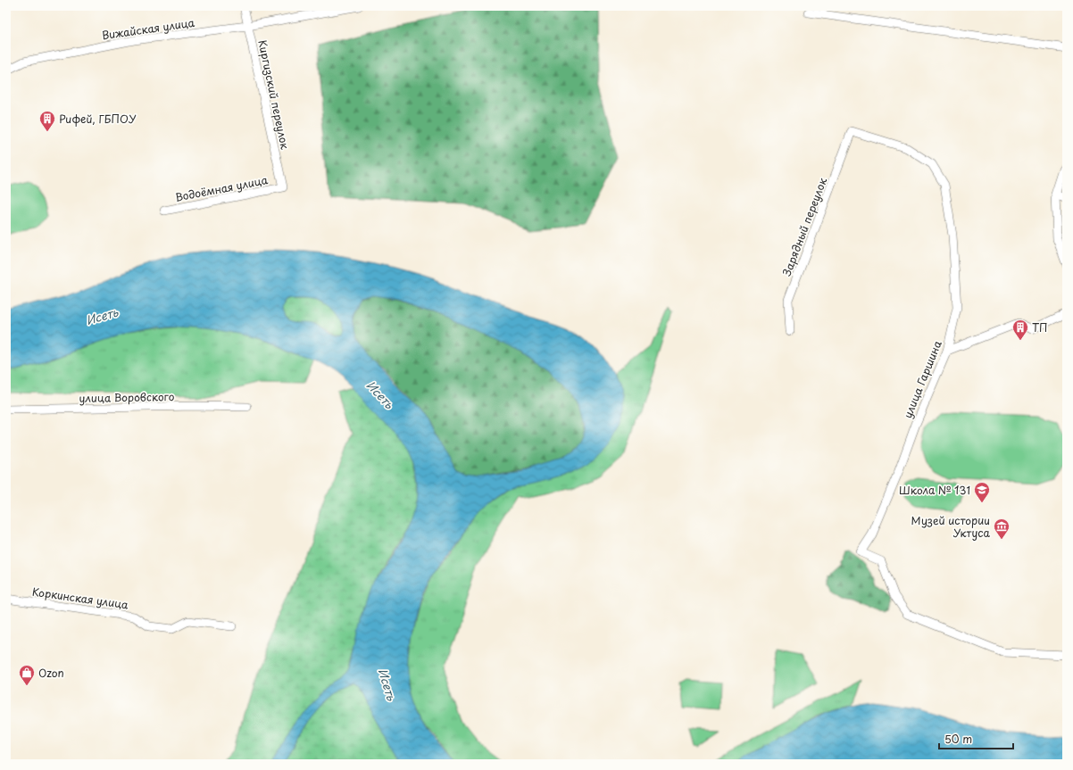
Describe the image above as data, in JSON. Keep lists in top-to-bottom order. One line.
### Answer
{"streets":{"street":["Вижайская улица","Киргизский переулок","Водоёмная улица","Зарядный переулок","улица Гаршина","улица Воровского","Коркинская улица"]},"crossings":[["Вижайская улица","Киргизский переулок"],["Киргизский переулок","Водоёмная улица"],["Зарядный переулок","улица Гаршина"]],"water":["Исеть"],"places":{"building":["Рифей, ГБПОУ","ТП"],"school or university":["Школа № 131"],"museum":["Музей истории Уктуса"],"shop":["Ozon"]},"scale_bar":"50 m"}
